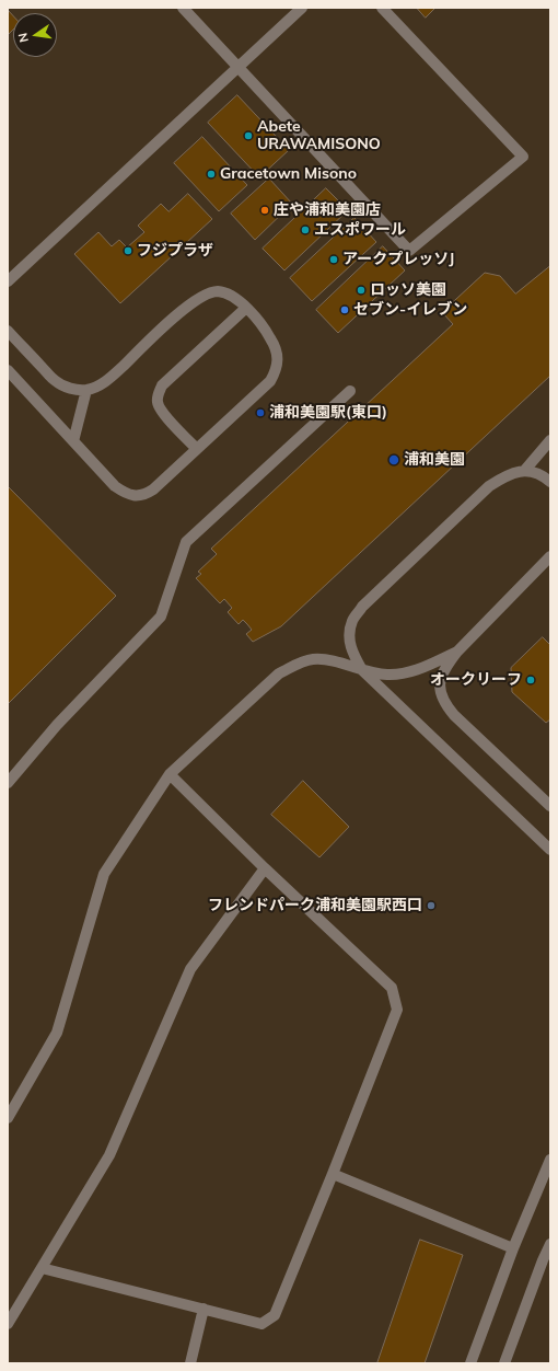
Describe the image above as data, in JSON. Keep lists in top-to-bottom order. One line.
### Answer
{"places":["Abete URAWAMISONO","Gracetown Misono","庄や浦和美園店","エスポワール","フジプラザ","アークプレッソJ","ロッソ美園","セブン-イレブン","浦和美園駅(東口)","浦和美園","オークリーフ","フレンドパーク浦和美園駅西口"],"north":"left"}
